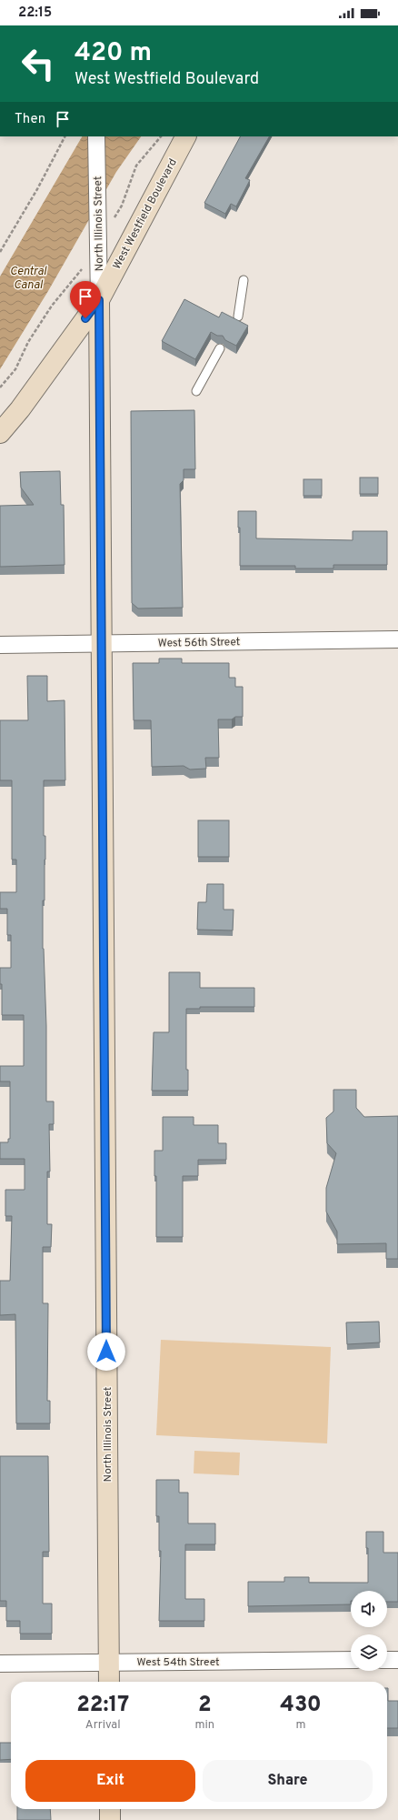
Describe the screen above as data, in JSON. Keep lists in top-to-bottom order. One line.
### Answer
{"streets":{"street":["West Westfield Boulevard","North Illinois Street","West 56th Street","West 54th Street"]},"crossings":[["West Westfield Boulevard","North Illinois Street"],["North Illinois Street","West 56th Street"],["North Illinois Street","West 54th Street"]],"water":["Central Canal"],"page":{"status":"22:15","turn":["420 m","West Westfield Boulevard"],"then":"Then","eta":["22:17","Arrival","2","min","430","m"],"buttons":["Exit","Share"]}}
